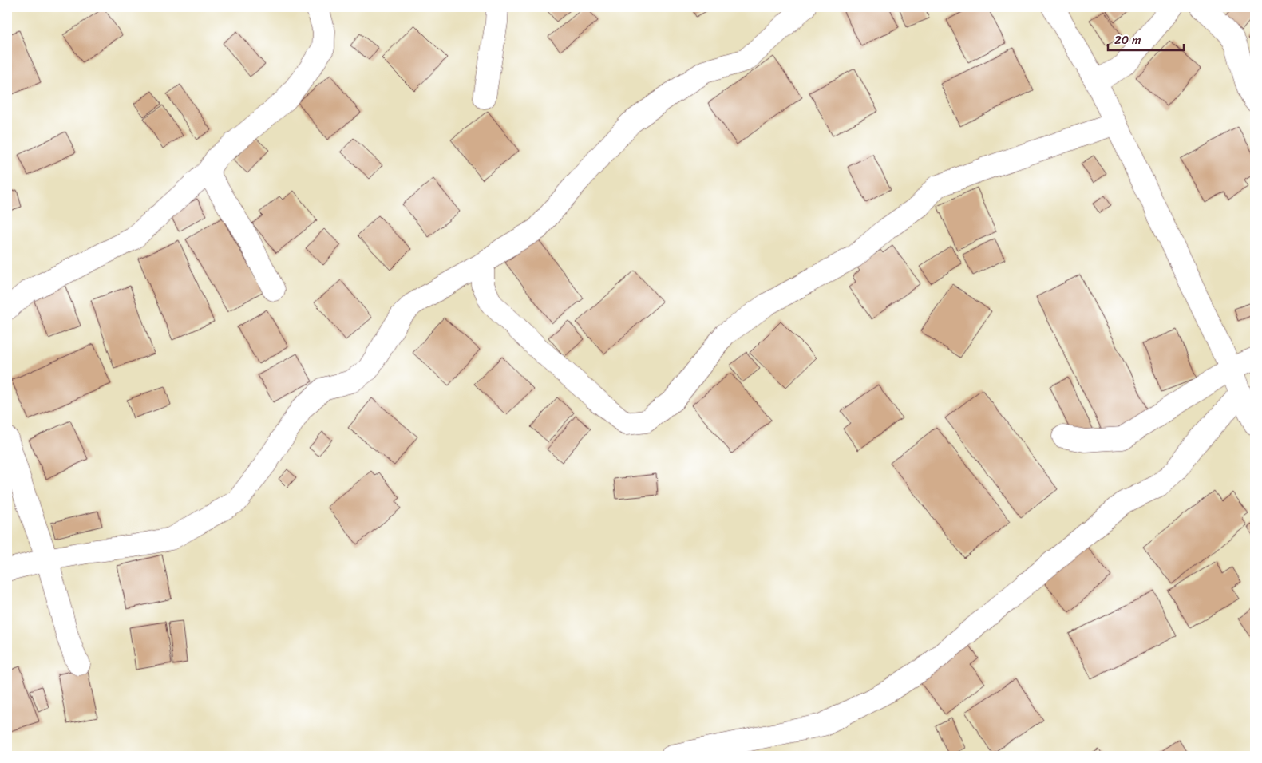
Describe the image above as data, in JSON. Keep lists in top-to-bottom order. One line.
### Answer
{"scale_bar":"20 m"}
